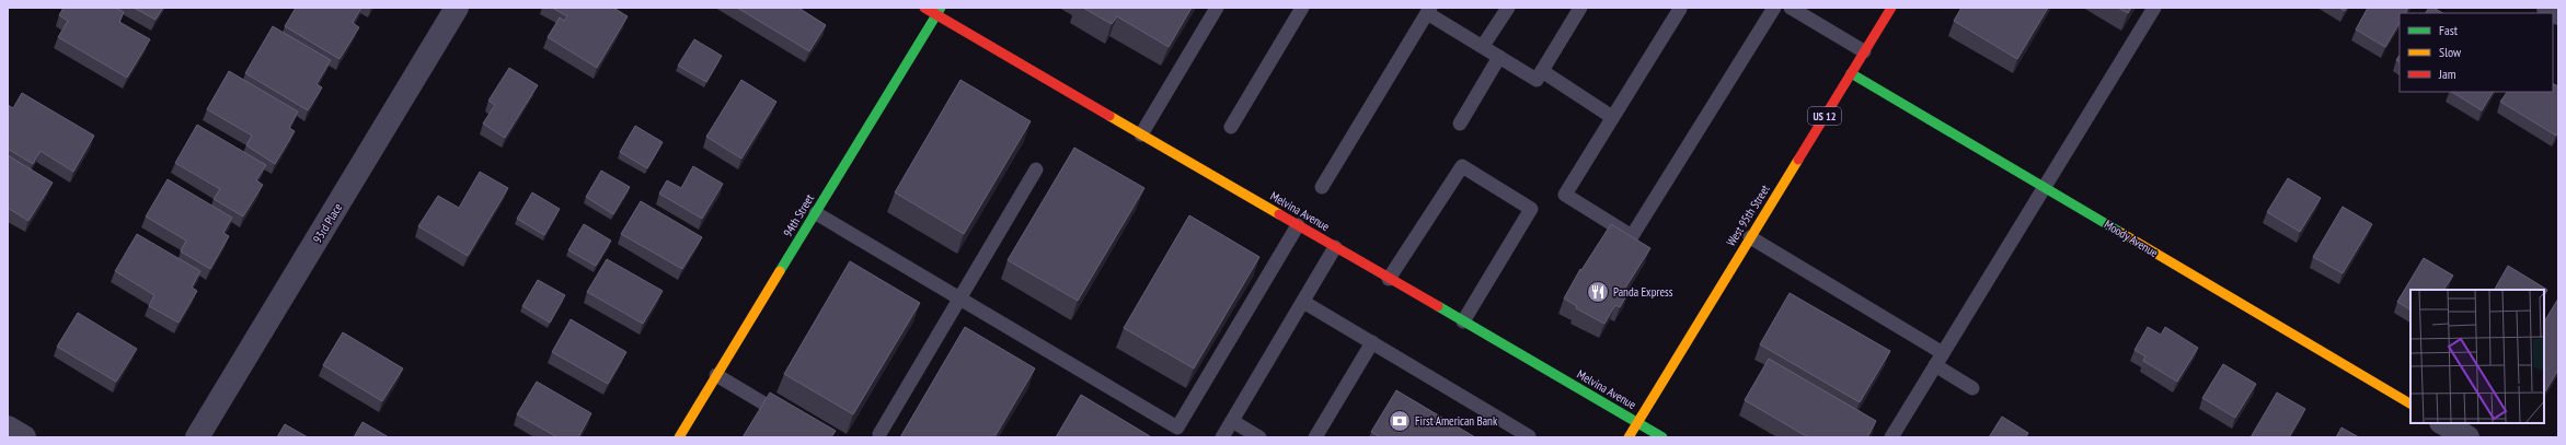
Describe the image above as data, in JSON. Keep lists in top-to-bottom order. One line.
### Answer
{"streets":{"street":["US 12","Melvina Avenue","94th Street","West 95th Street","93rd Place","Moody Avenue"]},"crossings":[["Melvina Avenue","94th Street"],["Melvina Avenue","West 95th Street"],["West 95th Street","Moody Avenue"]],"places":{"restaurant":["Panda Express"],"bank":["First American Bank"]},"legend":["Fast","Slow","Jam"]}
